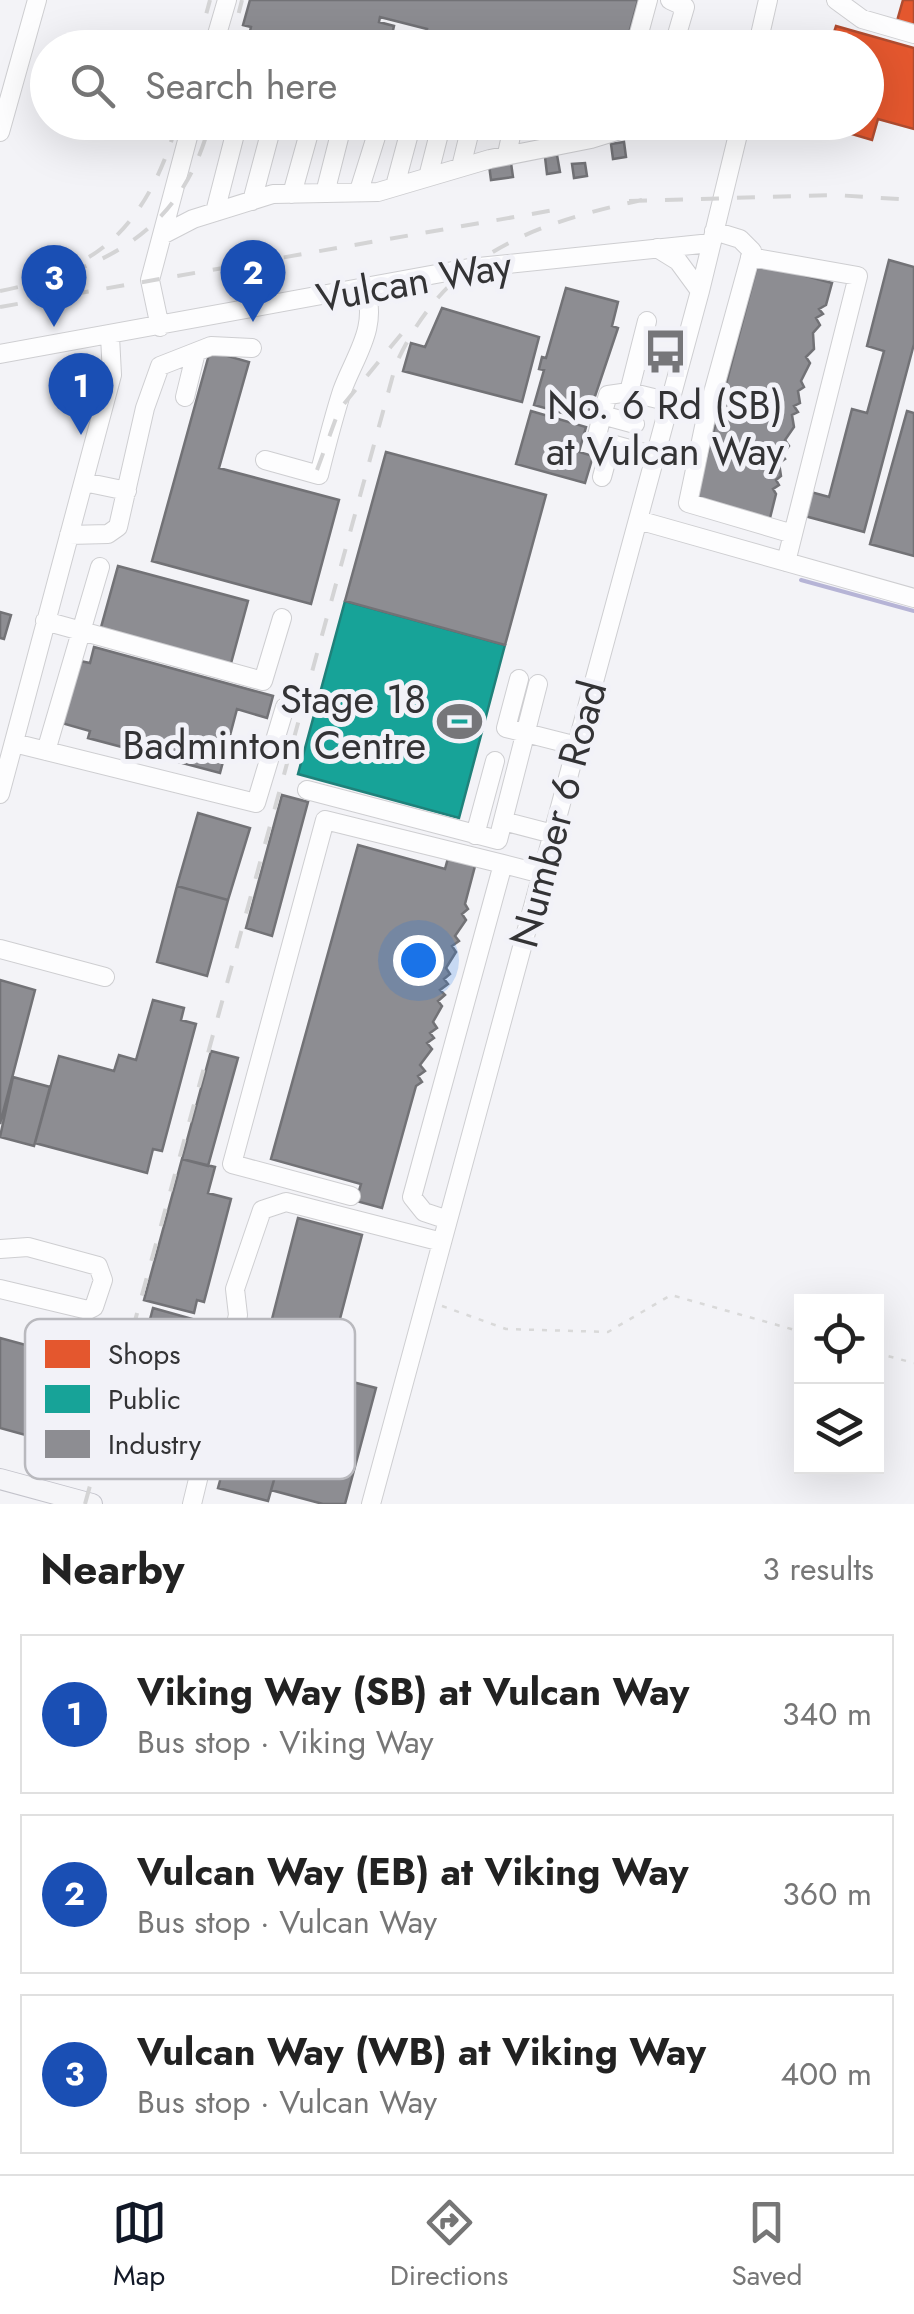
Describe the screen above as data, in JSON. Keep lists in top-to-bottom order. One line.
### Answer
{"streets":{"street":["Vulcan Way","Number 6 Road"]},"crossings":[["Vulcan Way","Number 6 Road"]],"places":{"bus stop":["No. 6 Rd (SB) at Vulcan Way"],"sports":["Stage 18 Badminton Centre"]},"legend":["Shops","Public","Industry"],"page":{"search":"Search here","pins":["2","3","1"],"heading":["Nearby","3 results"],"list":[{"mark":"1","name":"Viking Way (SB) at Vulcan Way","note":"Bus stop · Viking Way","value":"340 m"},{"mark":"2","name":"Vulcan Way (EB) at Viking Way","note":"Bus stop · Vulcan Way","value":"360 m"},{"mark":"3","name":"Vulcan Way (WB) at Viking Way","note":"Bus stop · Vulcan Way","value":"400 m"}],"nav":["Map","Directions","Saved"]}}
